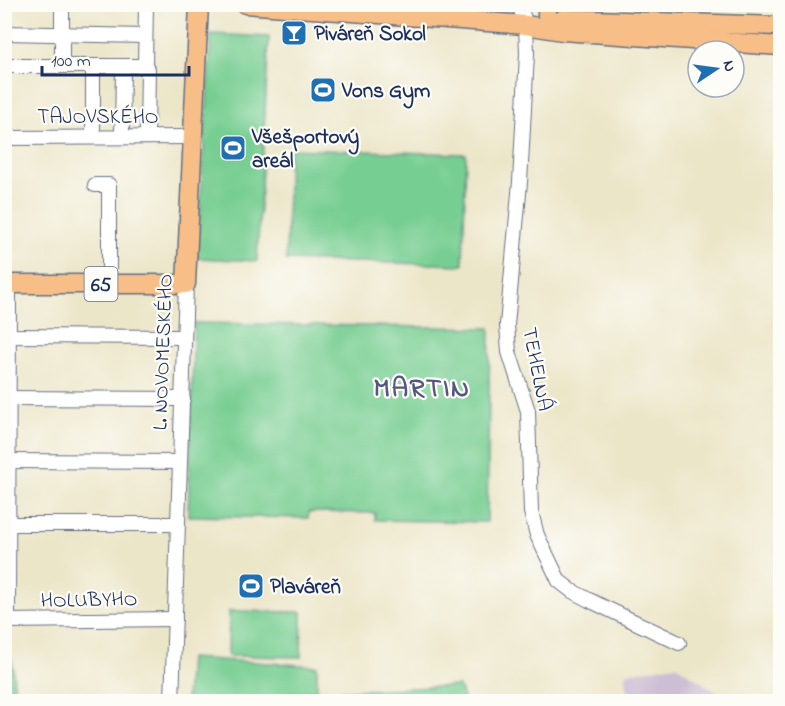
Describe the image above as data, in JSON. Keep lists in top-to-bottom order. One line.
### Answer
{"streets":{"main road":["65","L. NOVOMESKÉHO"],"street":["TAJOVSKÉHO","TEHELNÁ","HOLUBYHO"]},"crossings":[["TAJOVSKÉHO","L. NOVOMESKÉHO"],["65","L. NOVOMESKÉHO"],["L. NOVOMESKÉHO","HOLUBYHO"]],"districts":["MARTIN"],"places":{"bar":["Piváreň Sokol"],"sports":["Vons Gym","Všešportový areál","Plaváreň"]},"scale_bar":"100 m","north":"right"}
